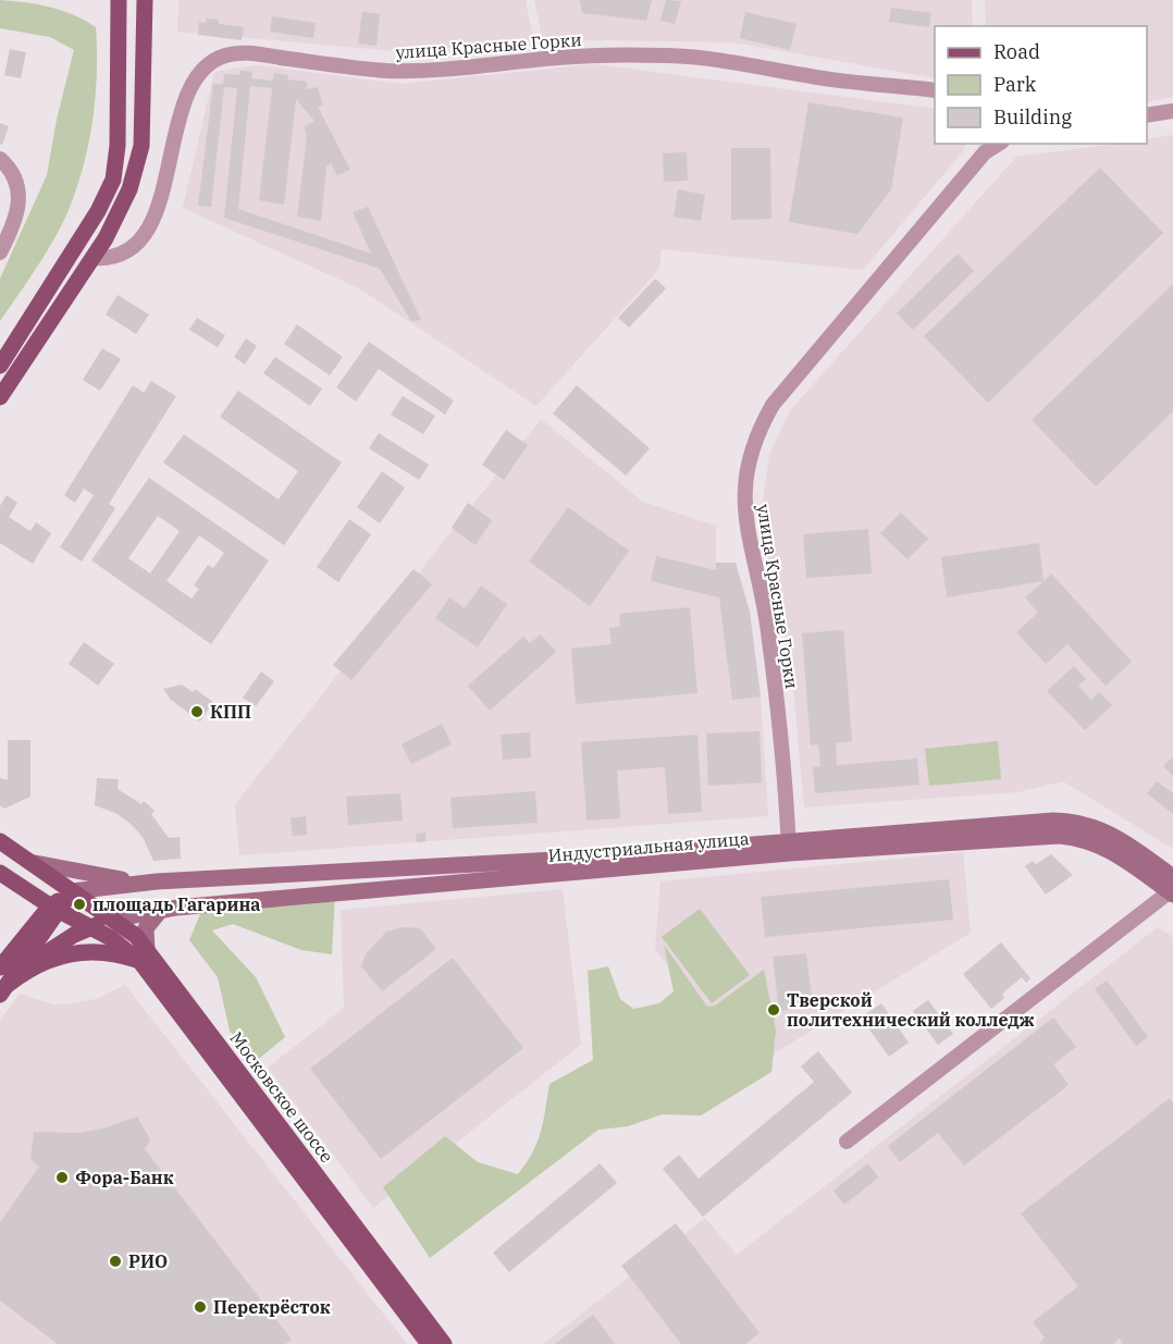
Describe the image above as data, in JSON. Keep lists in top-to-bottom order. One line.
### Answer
{"streets":{"main road":["Московское шоссе"],"street":["улица Красные Горки","Индустриальная улица"]},"crossings":[["улица Красные Горки","Индустриальная улица"],["Индустриальная улица","Московское шоссе"]],"places":["КПП","площадь Гагарина","Тверской политехнический колледж","Фора-Банк","РИО","Перекрёсток"],"legend":["Road","Park","Building"]}
